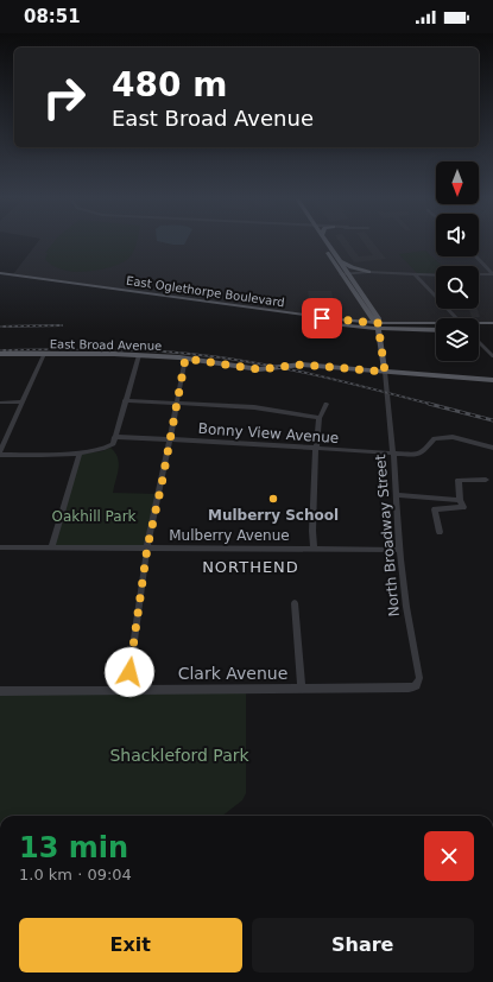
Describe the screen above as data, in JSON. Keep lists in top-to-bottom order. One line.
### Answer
{"streets":{"main road":["East Oglethorpe Boulevard","East Broad Avenue"],"street":["Bonny View Avenue","Mulberry Avenue","North Broadway Street","Clark Avenue"]},"crossings":[["East Broad Avenue","North Broadway Street"],["Bonny View Avenue","North Broadway Street"],["Mulberry Avenue","North Broadway Street"],["North Broadway Street","Clark Avenue"]],"districts":["NORTHEND"],"parks":["Oakhill Park","Shackleford Park"],"places":["Mulberry School"],"north":"bottom","page":{"status":"08:51","turn":["480 m","East Broad Avenue"],"heading":["13 min","1.0 km · 09:04"],"buttons":["Exit","Share"]}}
